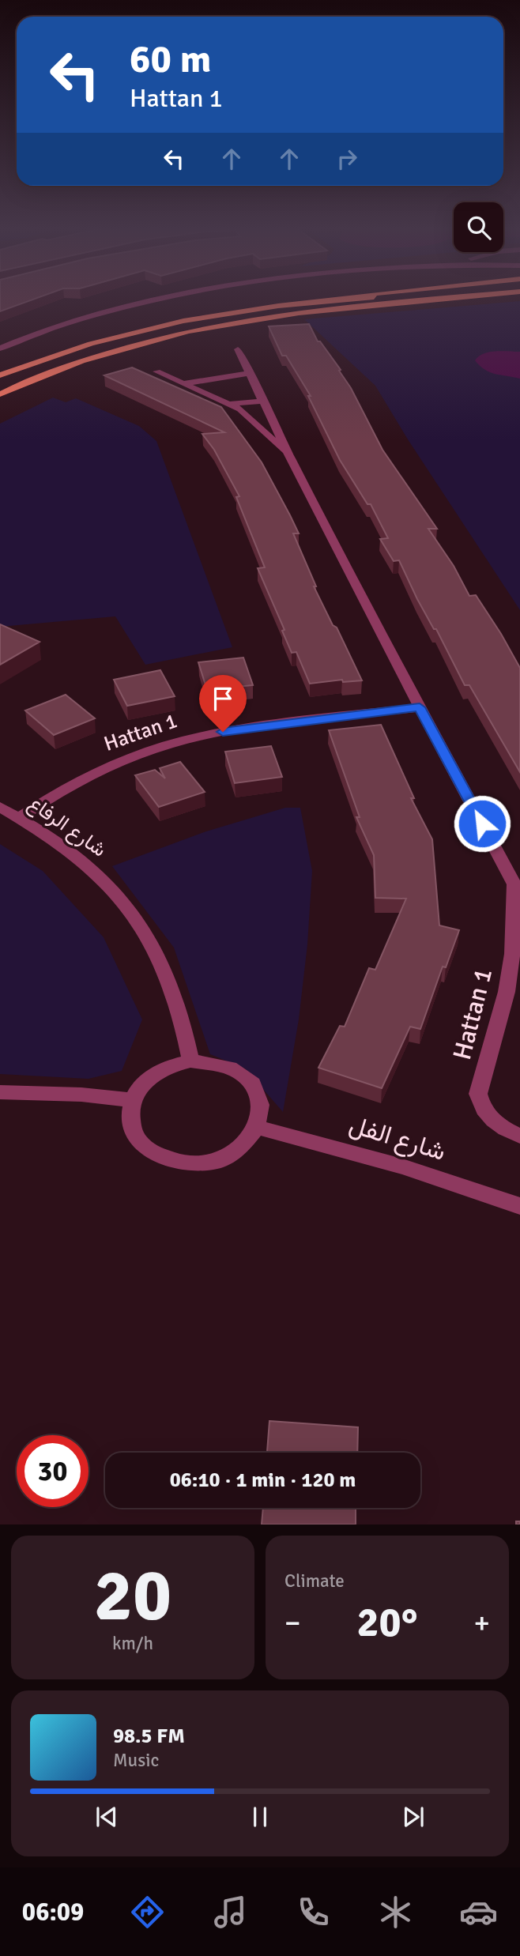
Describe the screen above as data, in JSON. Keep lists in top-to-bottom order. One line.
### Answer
{"streets":{"street":["Hattan 1","شارع الرفاع","شارع الفل"]},"crossings":[["Hattan 1","شارع الرفاع"],["شارع الرفاع","شارع الفل"]],"page":{"turn":["60 m","Hattan 1"],"limit":"30","trip":"06:10 · 1 min · 120 m","tile":[["20","km/h"],"Climate"],"heat":["−","20°","+"],"song":["98.5 FM","Music"],"tabs":"06:09"}}
